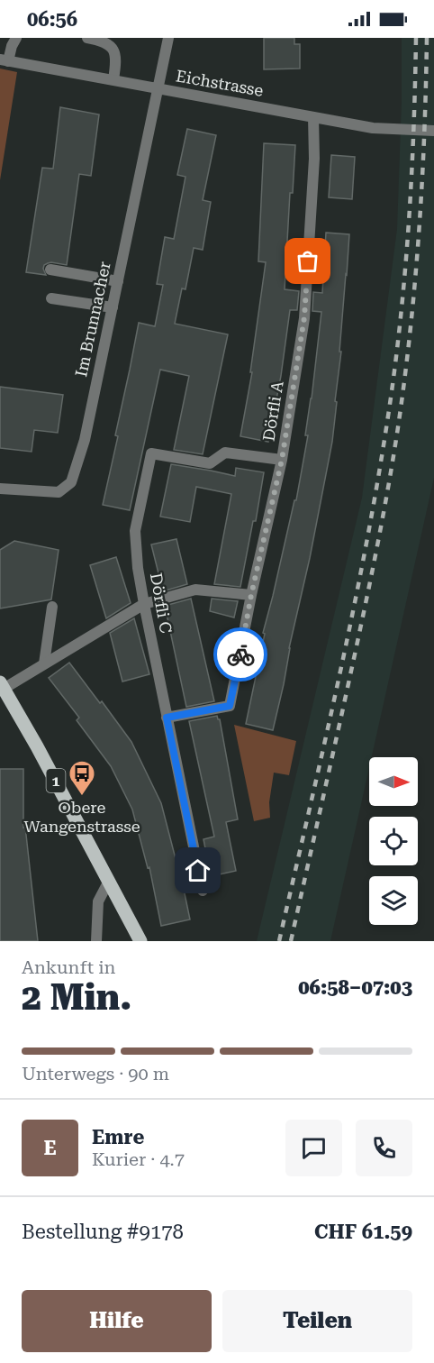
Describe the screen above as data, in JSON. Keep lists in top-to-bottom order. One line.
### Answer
{"streets":{"main road":["1"],"street":["Eichstrasse","Im Brunnacher","Dörfli A","Dörfli C"]},"crossings":[["Eichstrasse","Im Brunnacher"],["Eichstrasse","Dörfli A"],["Dörfli A","Dörfli C"]],"places":{"bus stop":["Obere Wangenstrasse"]},"north":"right","page":{"status":"06:56","heading":["2 Min.","Ankunft in","06:58–07:03"],"panel":["Emre","Kurier · 4.7","Bestellung #9178","CHF 61.59"],"bar":"Unterwegs · 90 m","round":"E","buttons":["Hilfe","Teilen"]}}
